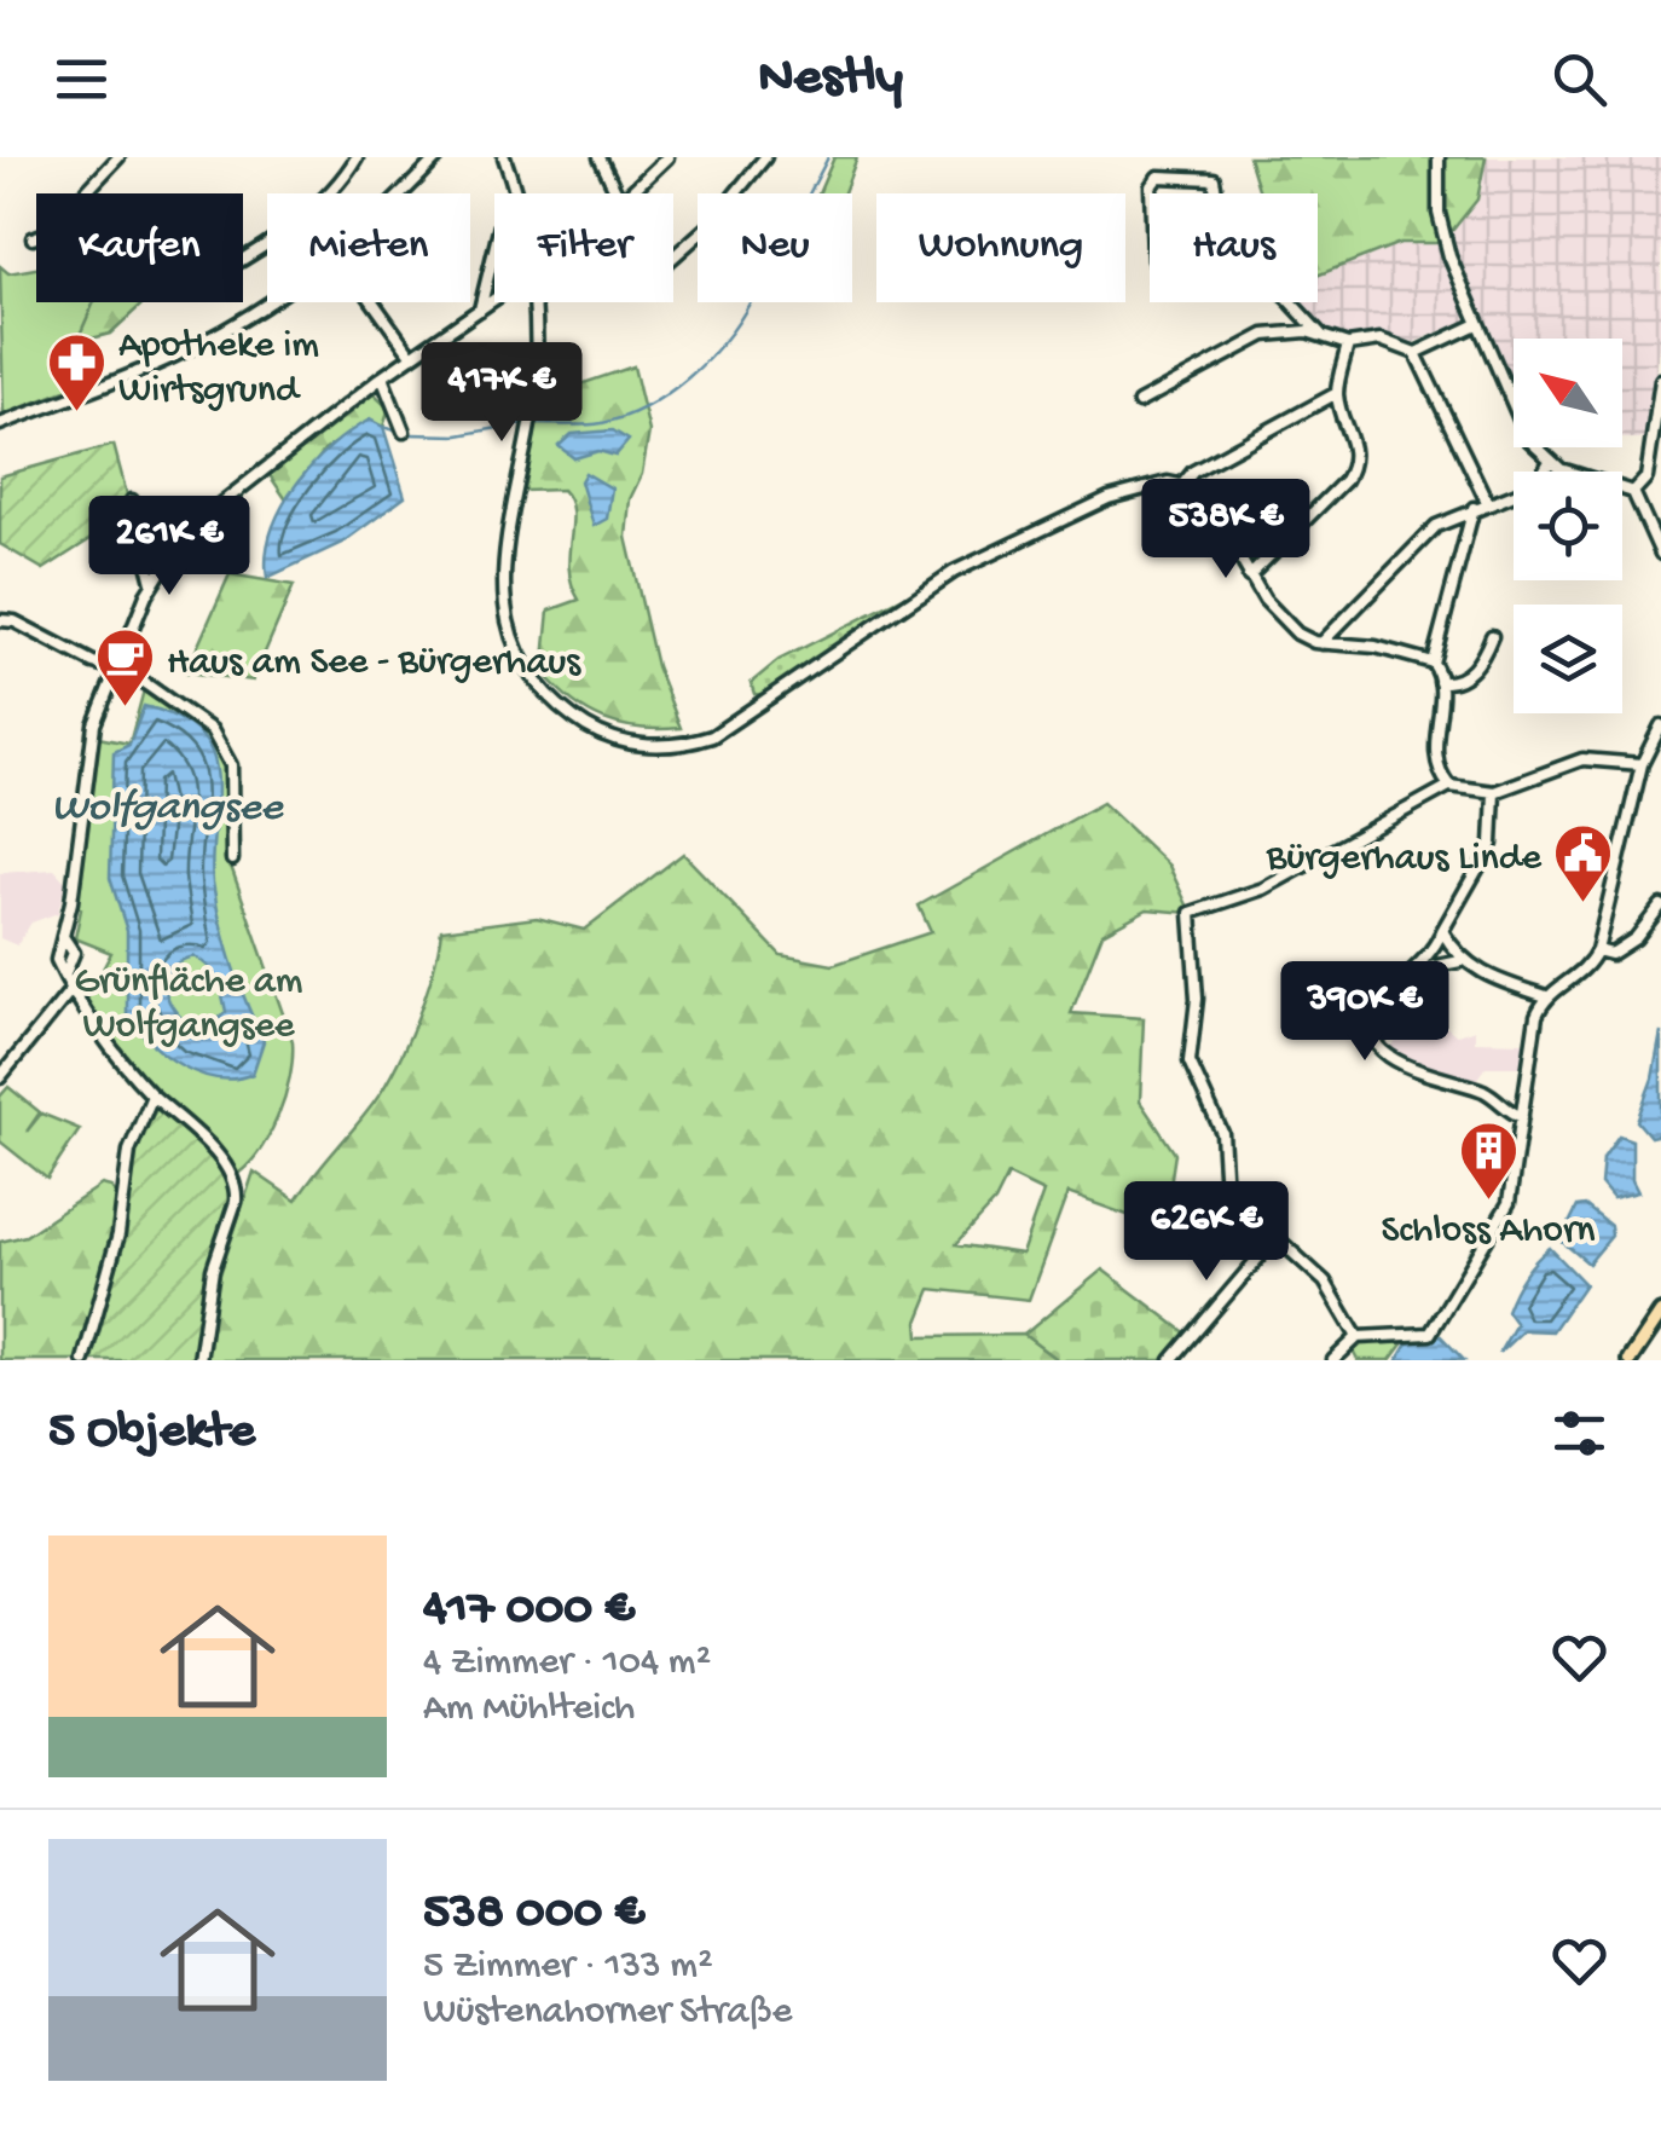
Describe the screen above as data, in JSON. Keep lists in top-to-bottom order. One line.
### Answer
{"water":["Wolfgangsee"],"parks":["Grünfläche am Wolfgangsee"],"places":{"pharmacy":["Apotheke im Wirtsgrund"],"cafe":["Haus am See - Bürgerhaus"],"public building":["Bürgerhaus Linde"],"building":["Schloss Ahorn"]},"north":"top left","page":{"header":"Nestly","chip":["Kaufen","Mieten","Filter","Neu","Wohnung","Haus"],"price":["417K €","538K €","261K €","390K €","626K €"],"heading":"5 Objekte","list":[{"name":"417 000 €","note":"4 Zimmer · 104 m² · Am Mühlteich"},{"name":"538 000 €","note":"5 Zimmer · 133 m² · Wüstenahorner Straße"}]}}
